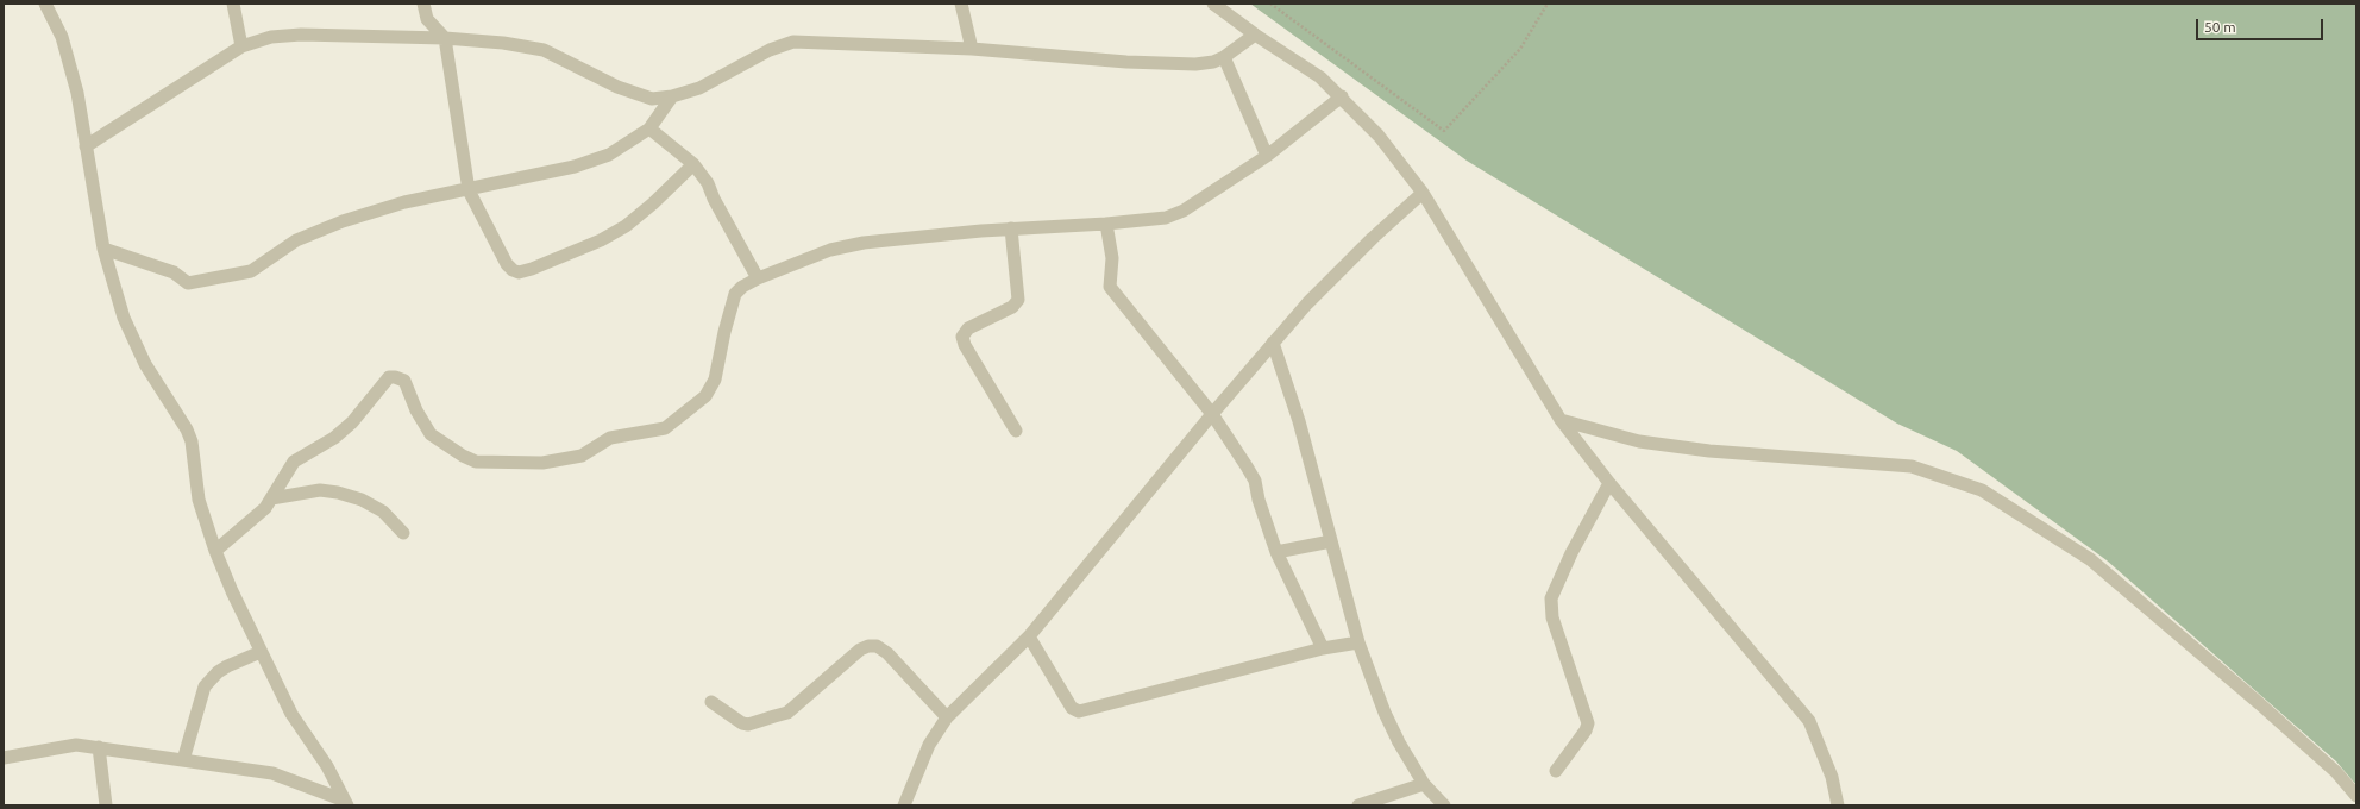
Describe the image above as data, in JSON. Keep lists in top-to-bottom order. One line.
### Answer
{"scale_bar":"50 m"}
